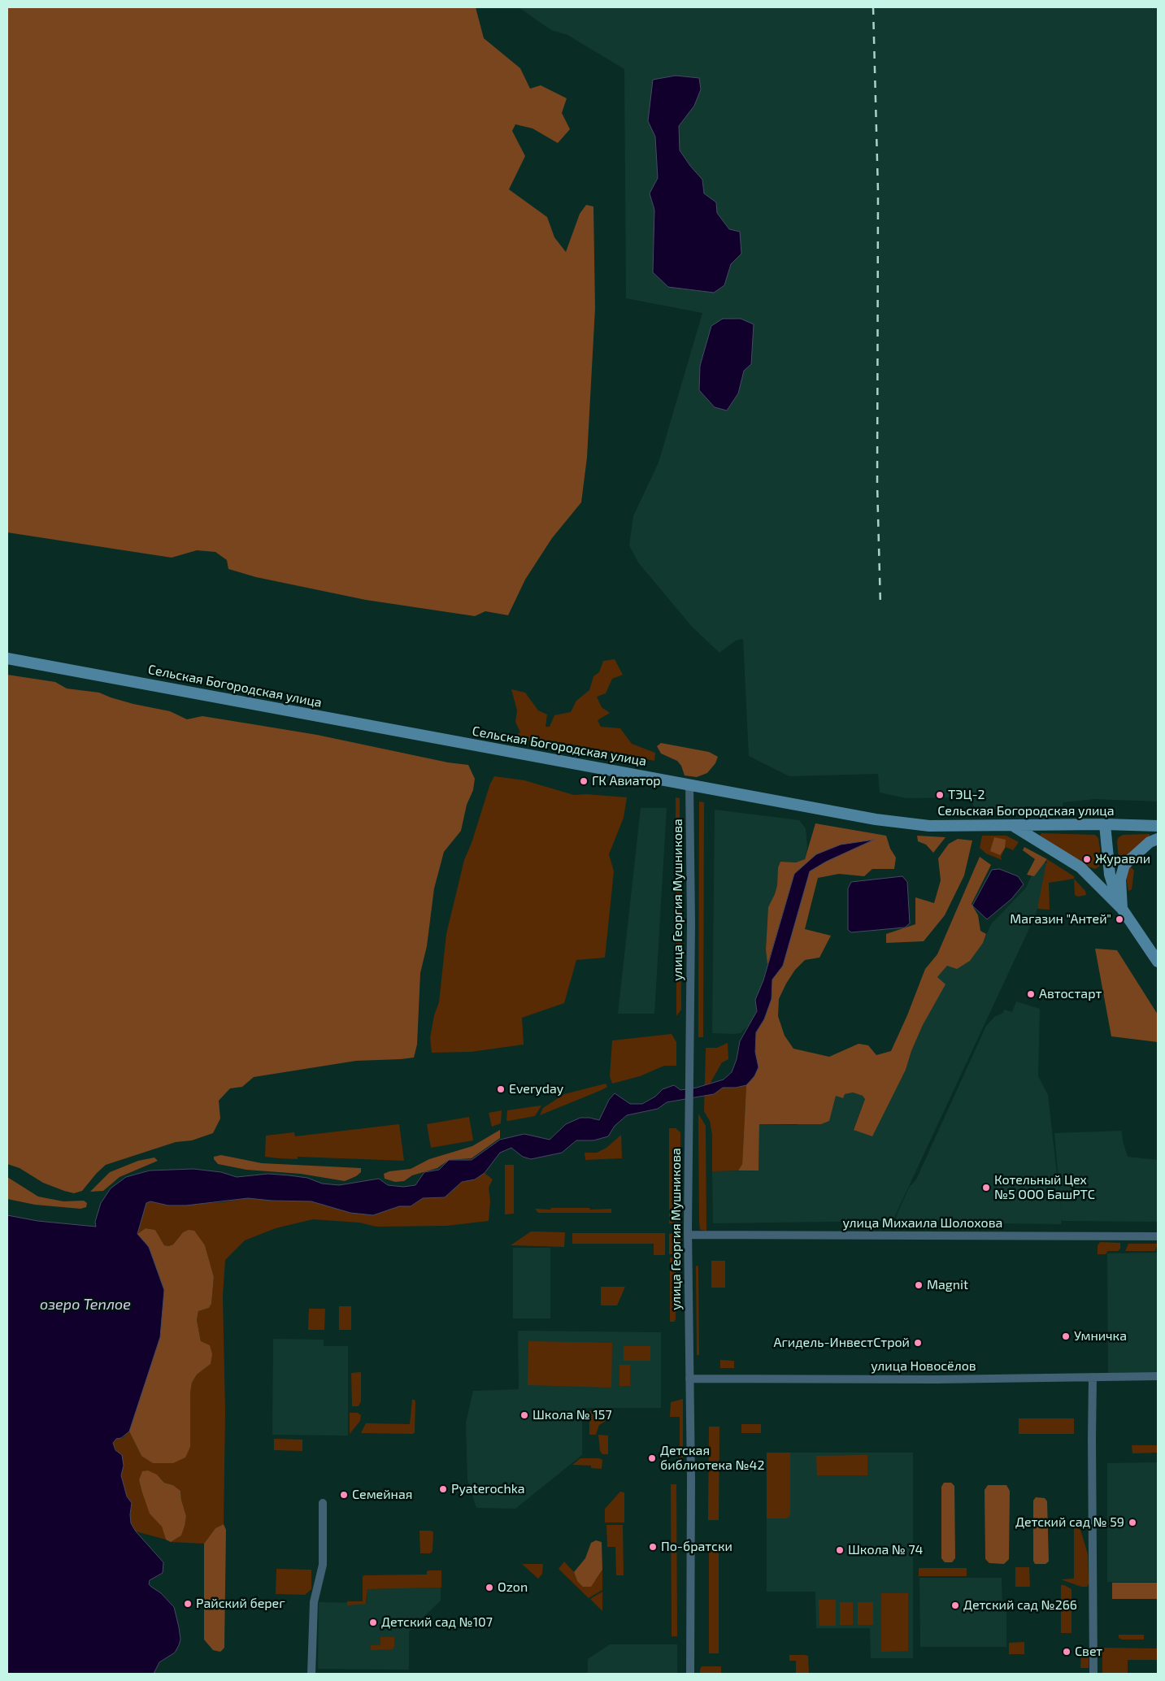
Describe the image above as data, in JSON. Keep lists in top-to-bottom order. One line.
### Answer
{"streets":{"main road":["Сельская Богородская улица"],"street":["улица Георгия Мушникова","улица Михаила Шолохова","улица Новосёлов"]},"crossings":[["Сельская Богородская улица","улица Георгия Мушникова"],["улица Георгия Мушникова","улица Михаила Шолохова"],["улица Георгия Мушникова","улица Новосёлов"]],"water":["озеро Теплое"],"places":["ГК Авиатор","ТЭЦ-2","Журавли","Магазин \"Антей\"","Автостарт","Everyday","Котельный Цех №5 ООО БашРТС","Magnit","Умничка","Агидель-ИнвестСтрой","Школа № 157","Детская библиотека №42","Pyaterochka","Семейная","Детский сад № 59","По-братски","Школа № 74","Ozon","Райский берег","Детский сад №266","Детский сад №107","Свет"]}
